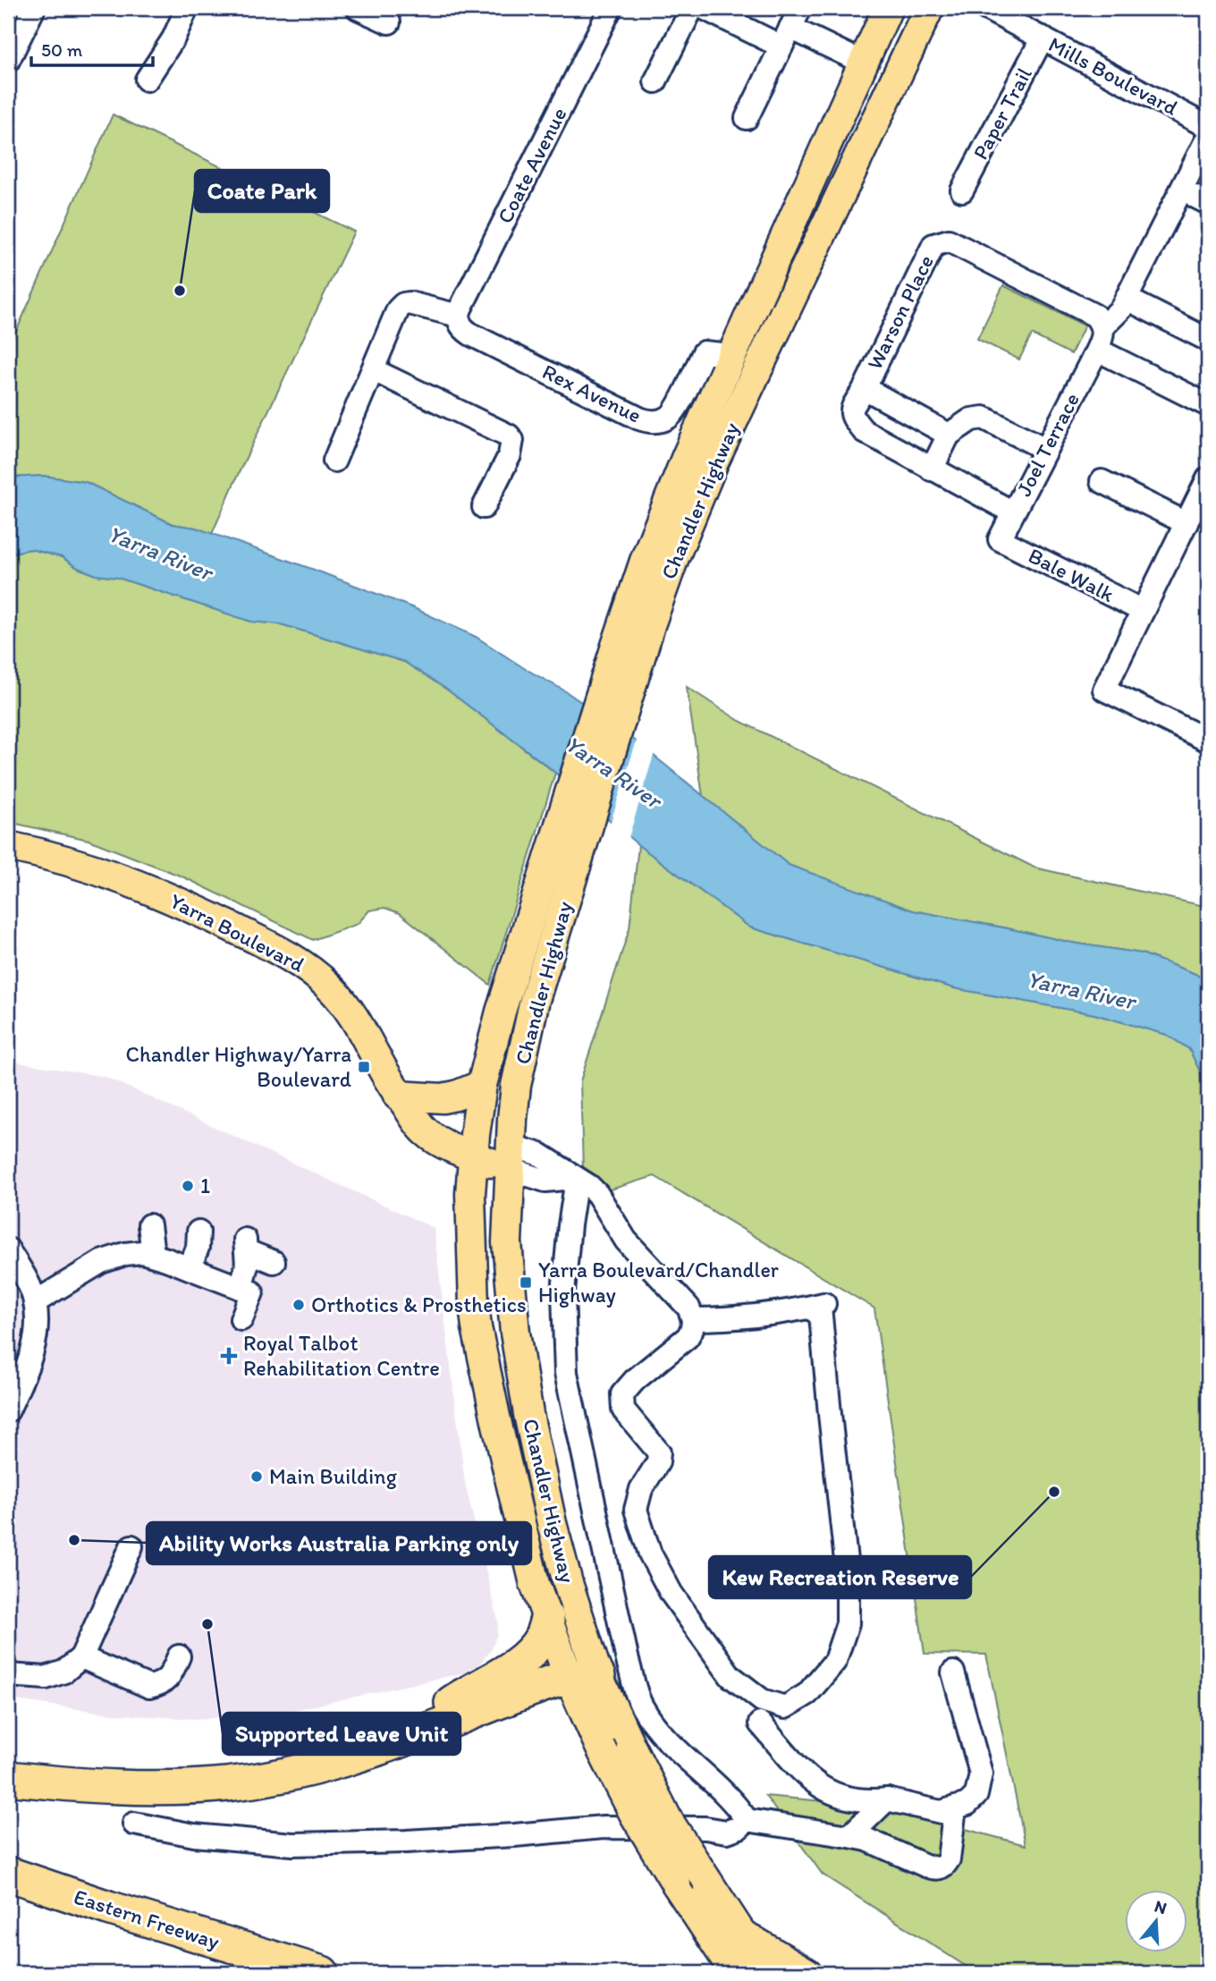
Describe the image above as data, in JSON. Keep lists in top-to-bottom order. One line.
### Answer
{"streets":{"highway":["Eastern Freeway"],"main road":["Chandler Highway","Yarra Boulevard"],"street":["Mills Boulevard","Paper Trail","Coate Avenue","Warson Place","Rex Avenue","Joel Terrace","Bale Walk"]},"crossings":[["Mills Boulevard","Paper Trail"],["Coate Avenue","Rex Avenue"],["Warson Place","Joel Terrace"],["Rex Avenue","Chandler Highway"],["Joel Terrace","Bale Walk"],["Chandler Highway","Yarra Boulevard"]],"water":["Yarra River"],"places":{"other":["Coate Park","1","Orthotics & Prosthetics","Main Building","Kew Recreation Reserve","Ability Works Australia Parking only","Supported Leave Unit"],"transit":["Chandler Highway/Yarra Boulevard","Yarra Boulevard/Chandler Highway"],"health":["Royal Talbot Rehabilitation Centre"]},"scale_bar":"50 m","north":"top"}
